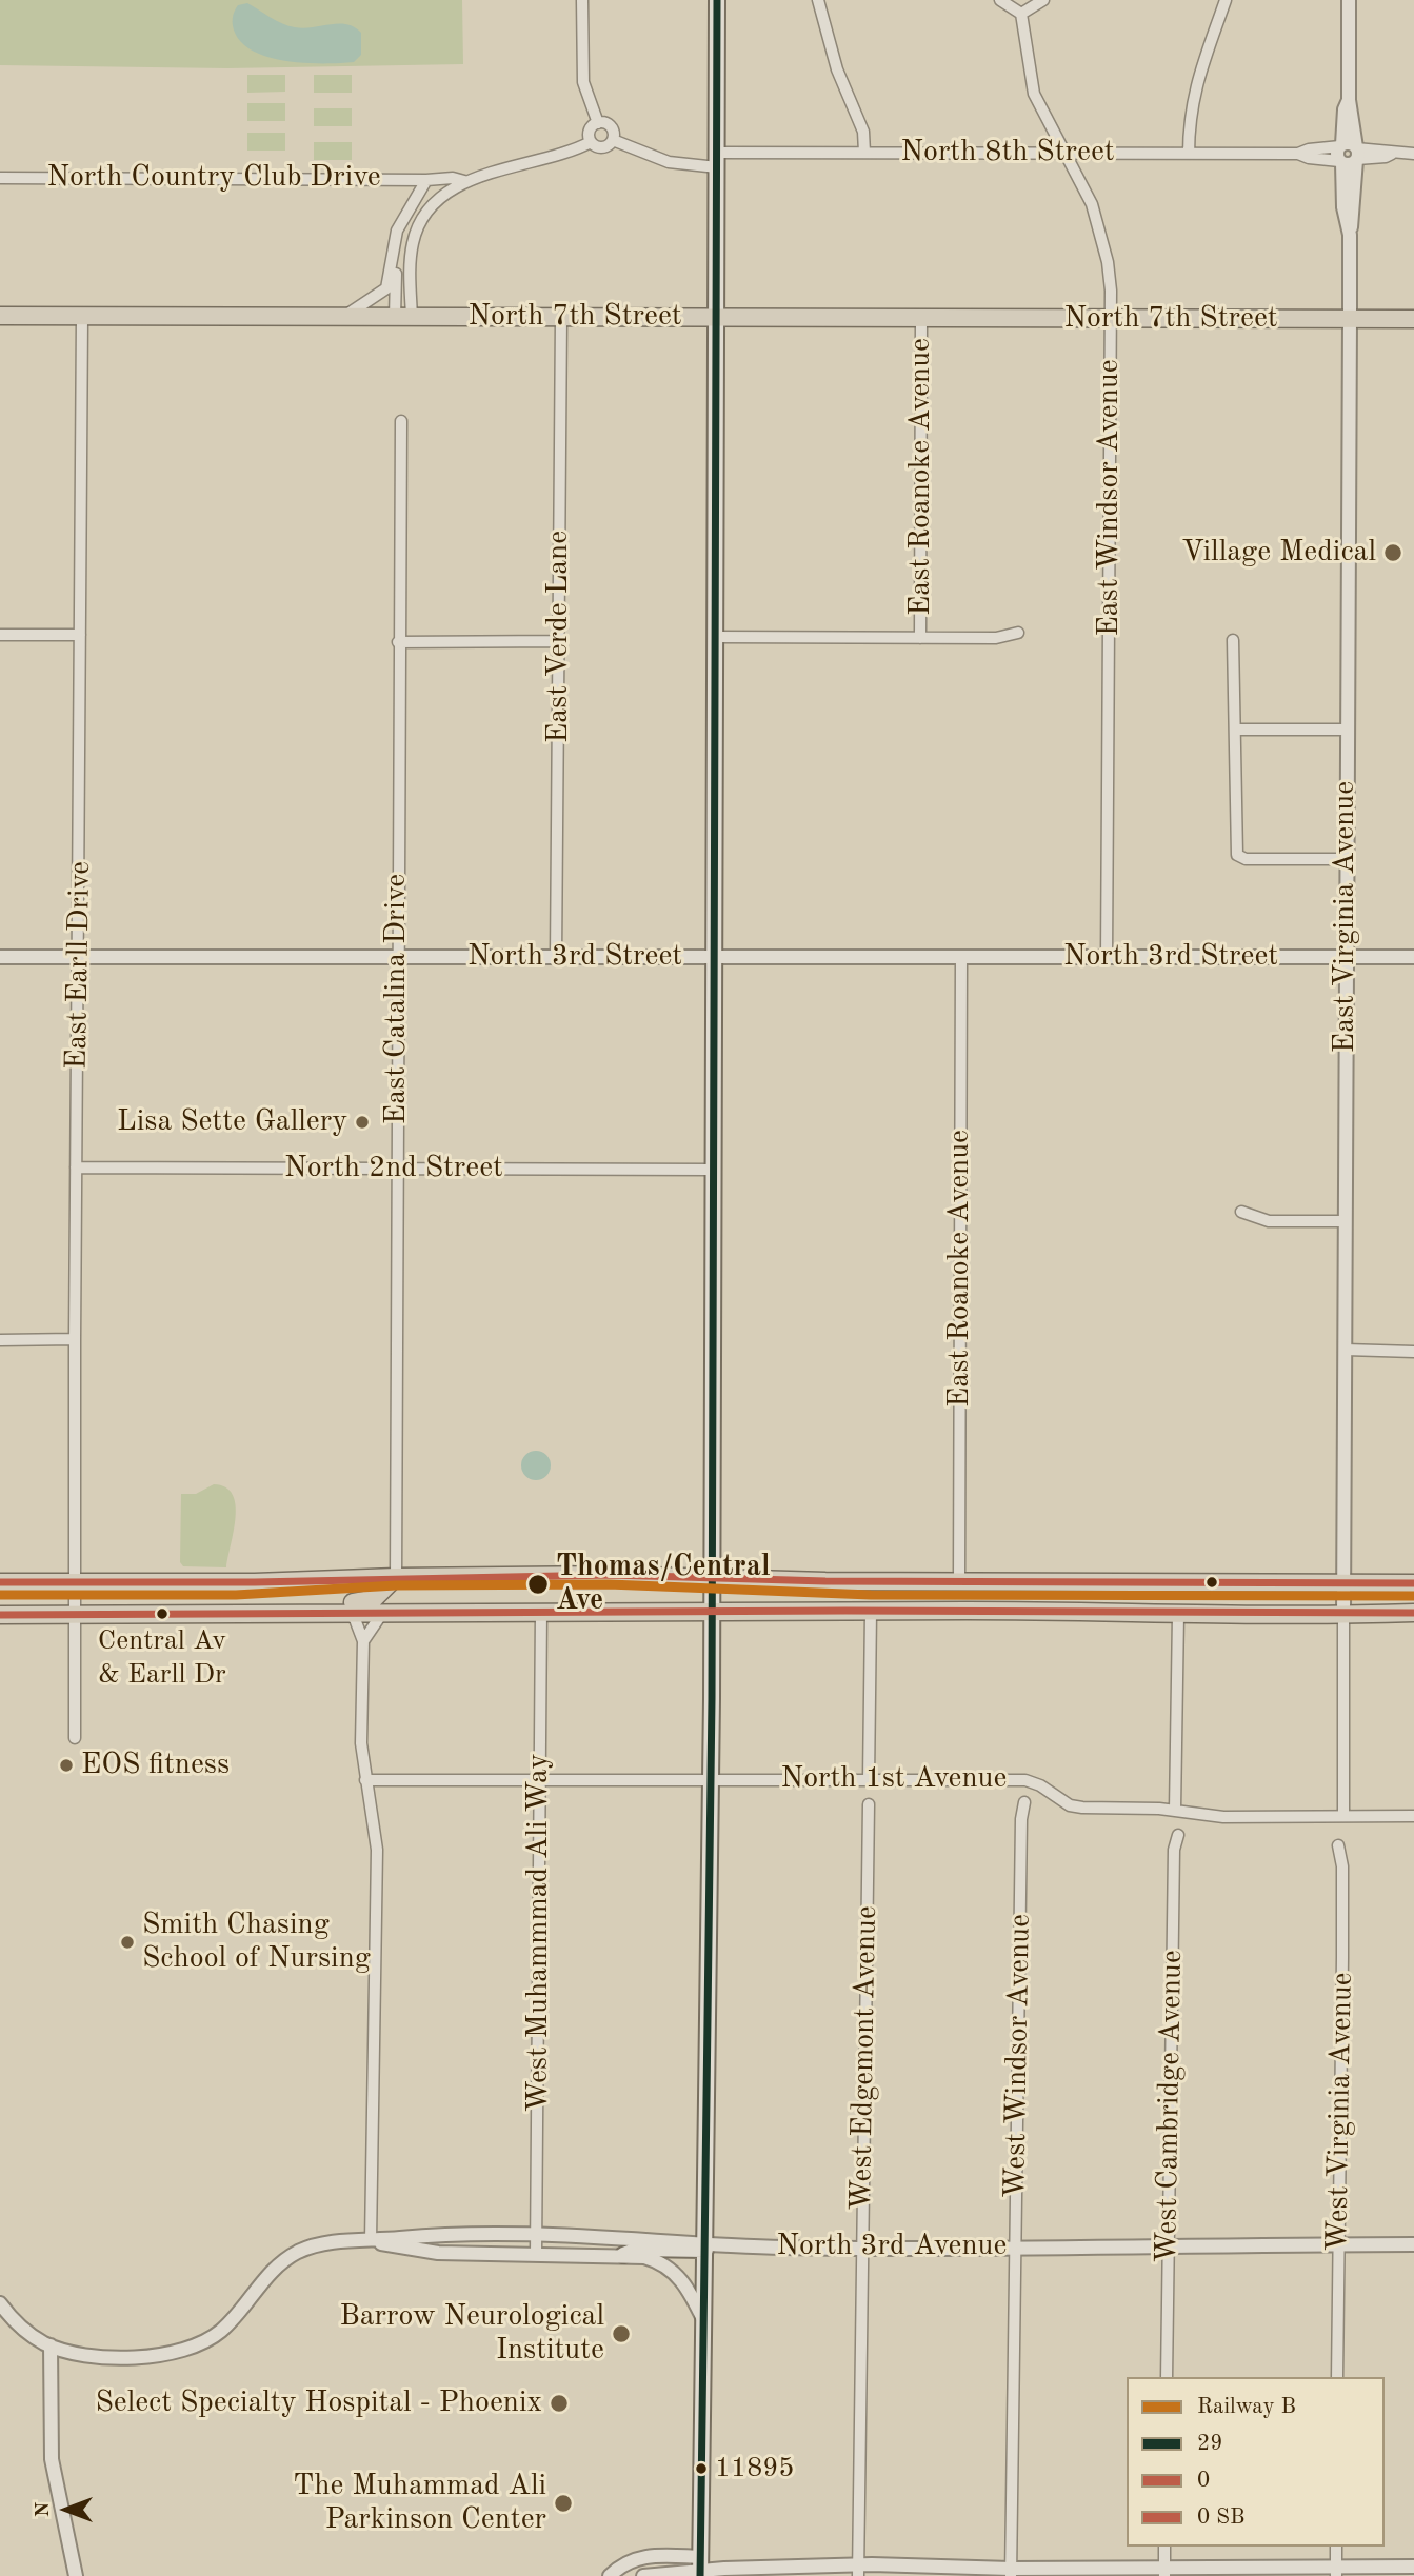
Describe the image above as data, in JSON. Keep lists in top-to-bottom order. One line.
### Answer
{"streets":{"main road":["North 7th Street"],"street":["North 8th Street","North Country Club Drive","East Roanoke Avenue","East Windsor Avenue","East Verde Lane","East Virginia Avenue","North 3rd Street","East Earll Drive","East Catalina Drive","North 2nd Street","North 1st Avenue","West Muhammmad Ali Way","West Windsor Avenue","West Edgemont Avenue","West Cambridge Avenue","West Virginia Avenue","North 3rd Avenue"]},"crossings":[["North 8th Street","North Country Club Drive"],["North 8th Street","East Windsor Avenue"],["North 8th Street","East Virginia Avenue"],["North Country Club Drive","North 7th Street"],["North 7th Street","East Roanoke Avenue"],["North 7th Street","East Windsor Avenue"],["North 7th Street","East Verde Lane"],["North 7th Street","East Virginia Avenue"],["North 7th Street","East Earll Drive"],["East Roanoke Avenue","North 3rd Street"],["East Windsor Avenue","North 3rd Street"],["East Verde Lane","North 3rd Street"],["East Virginia Avenue","North 3rd Street"],["North 3rd Street","East Earll Drive"],["North 3rd Street","East Catalina Drive"],["East Earll Drive","North 2nd Street"],["East Catalina Drive","North 2nd Street"],["North 1st Avenue","West Muhammmad Ali Way"],["West Muhammmad Ali Way","North 3rd Avenue"],["West Windsor Avenue","North 3rd Avenue"],["West Edgemont Avenue","North 3rd Avenue"],["West Cambridge Avenue","North 3rd Avenue"],["West Virginia Avenue","North 3rd Avenue"]],"places":["Village Medical","Lisa Sette Gallery","Thomas/Central Ave","Central Av & Earll Dr","EOS fitness","Smith Chasing School of Nursing","Barrow Neurological Institute","Select Specialty Hospital - Phoenix","11895","The Muhammad Ali Parkinson Center"],"lines":["transit line 29","transit line 0","rail line B"],"legend":["Railway B","29","0","0 SB"],"north":"left"}
